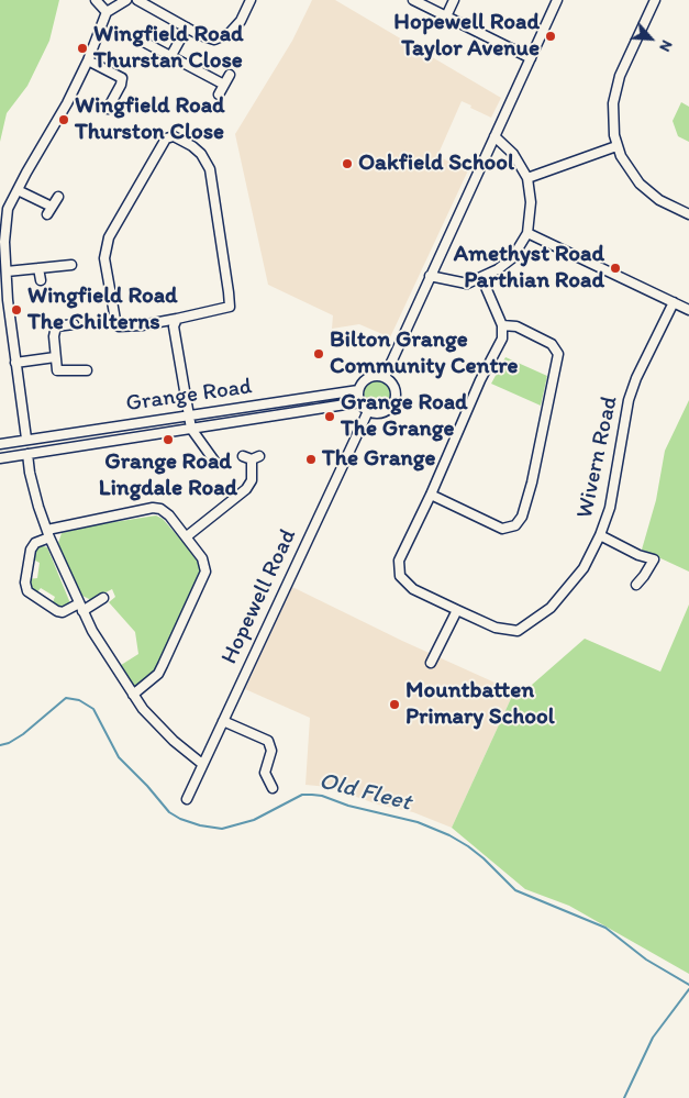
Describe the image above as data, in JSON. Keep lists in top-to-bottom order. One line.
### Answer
{"streets":{"street":["Grange Road","Wivern Road","Hopewell Road"]},"crossings":[["Grange Road","Hopewell Road"]],"water":["Old Fleet"],"places":["Hopewell Road Taylor Avenue","Wingfield Road Thurstan Close","Wingfield Road Thurston Close","Oakfield School","Amethyst Road Parthian Road","Wingfield Road The Chilterns","Bilton Grange Community Centre","Grange Road The Grange","Grange Road Lingdale Road","The Grange","Mountbatten Primary School"],"north":"bottom right"}
